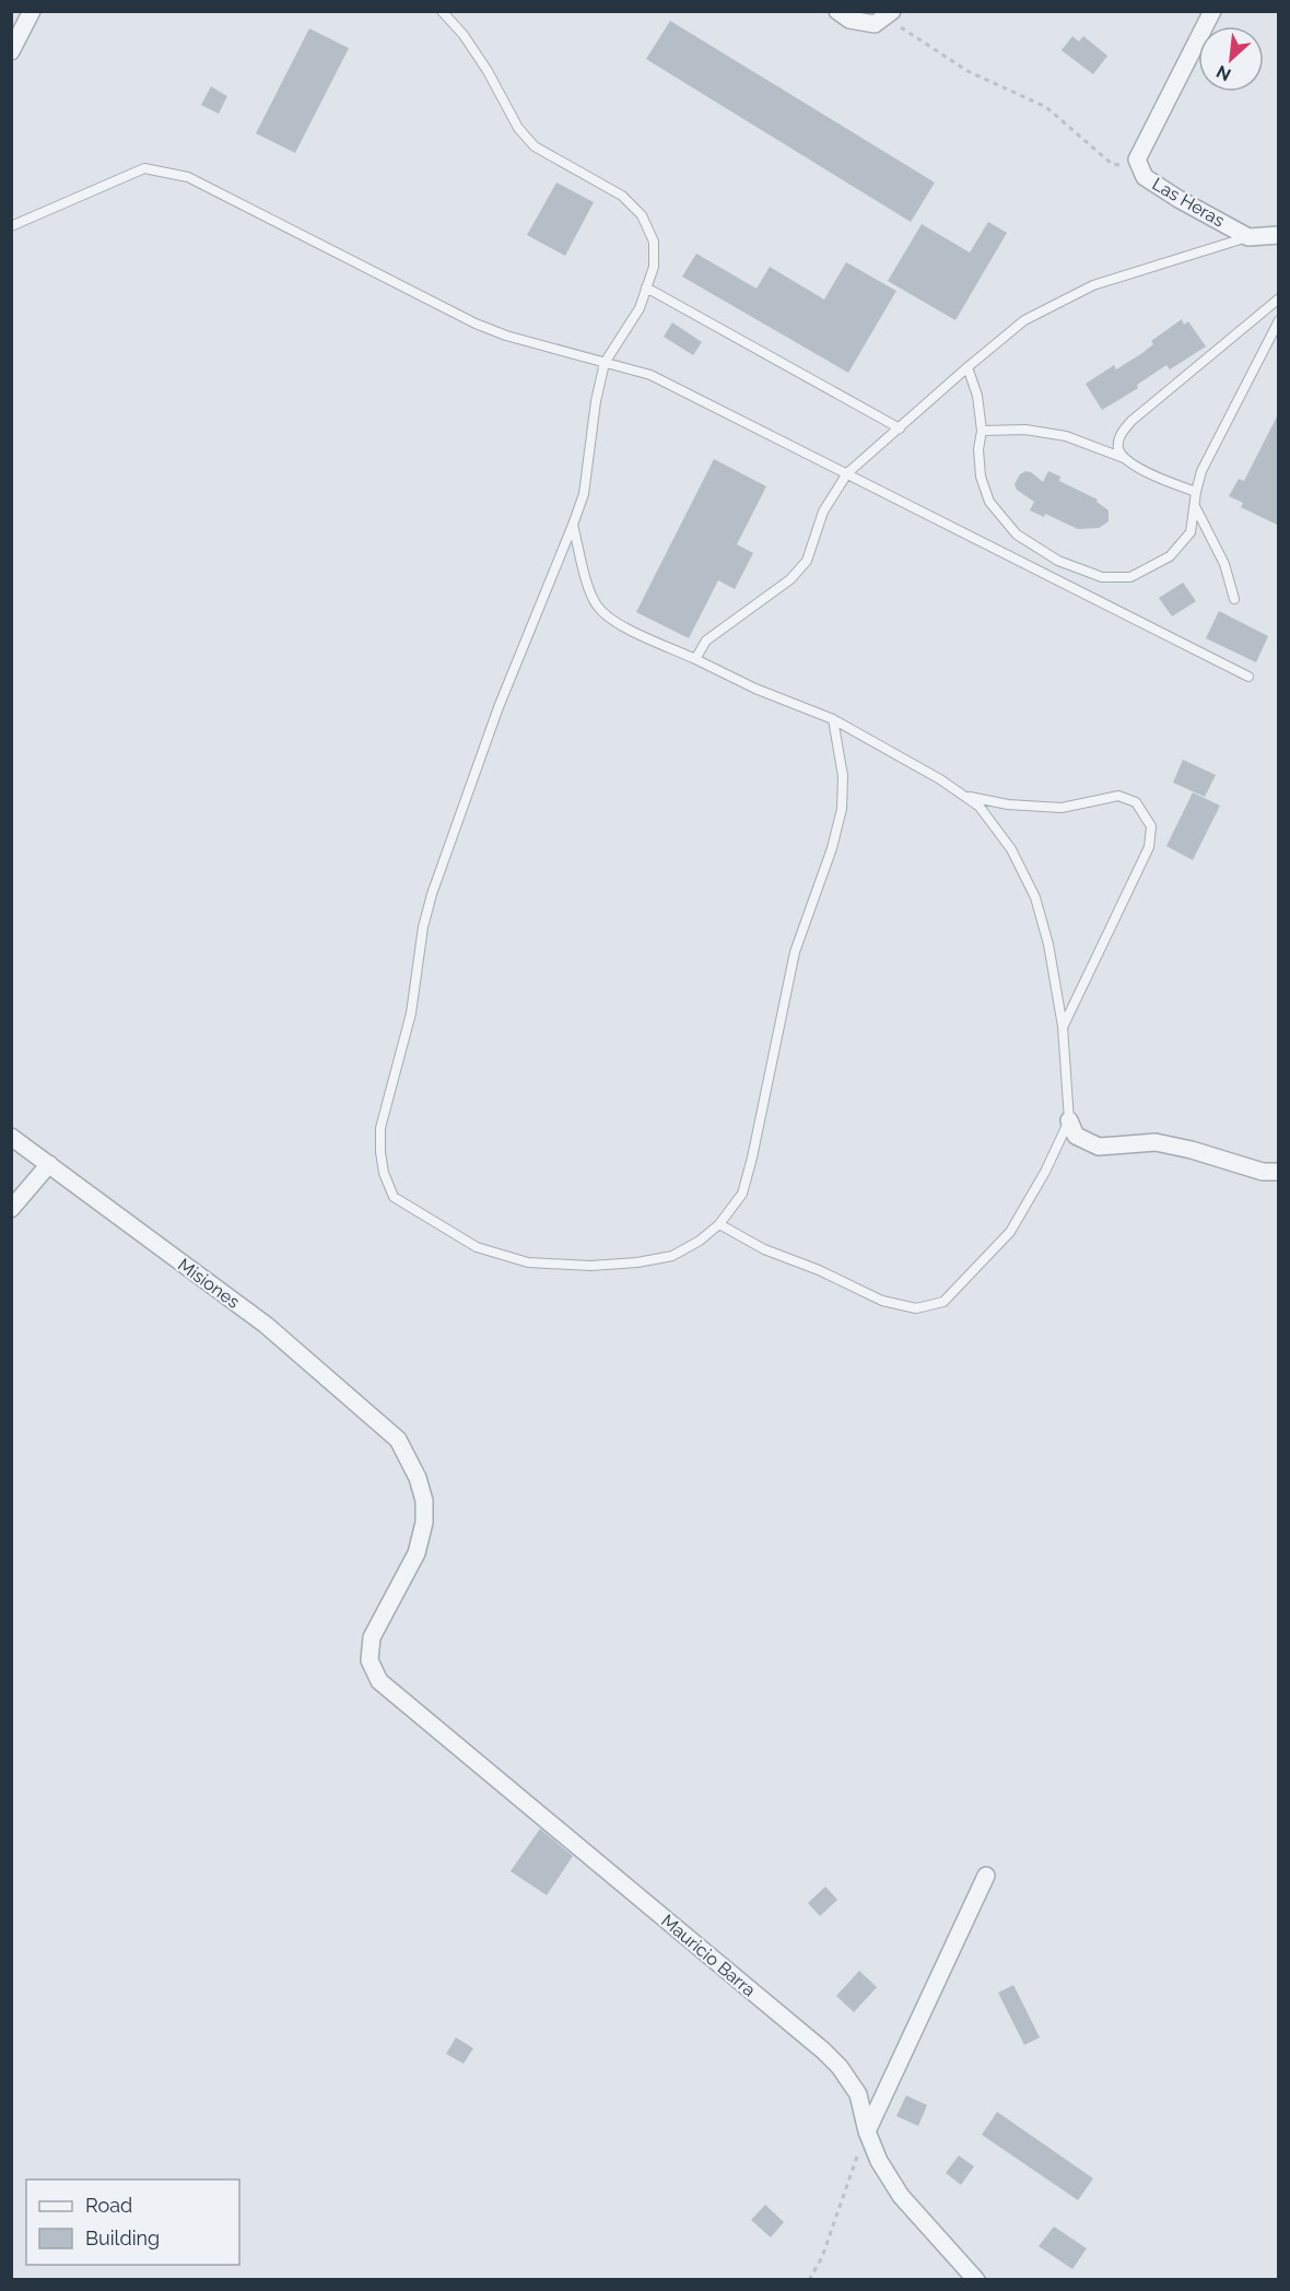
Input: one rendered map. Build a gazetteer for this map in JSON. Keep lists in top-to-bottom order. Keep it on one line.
{"streets":{"street":["Las Heras","Misiones","Mauricio Barra"]},"crossings":[["Misiones","Mauricio Barra"]],"legend":["Road","Building"],"north":"bottom left"}
